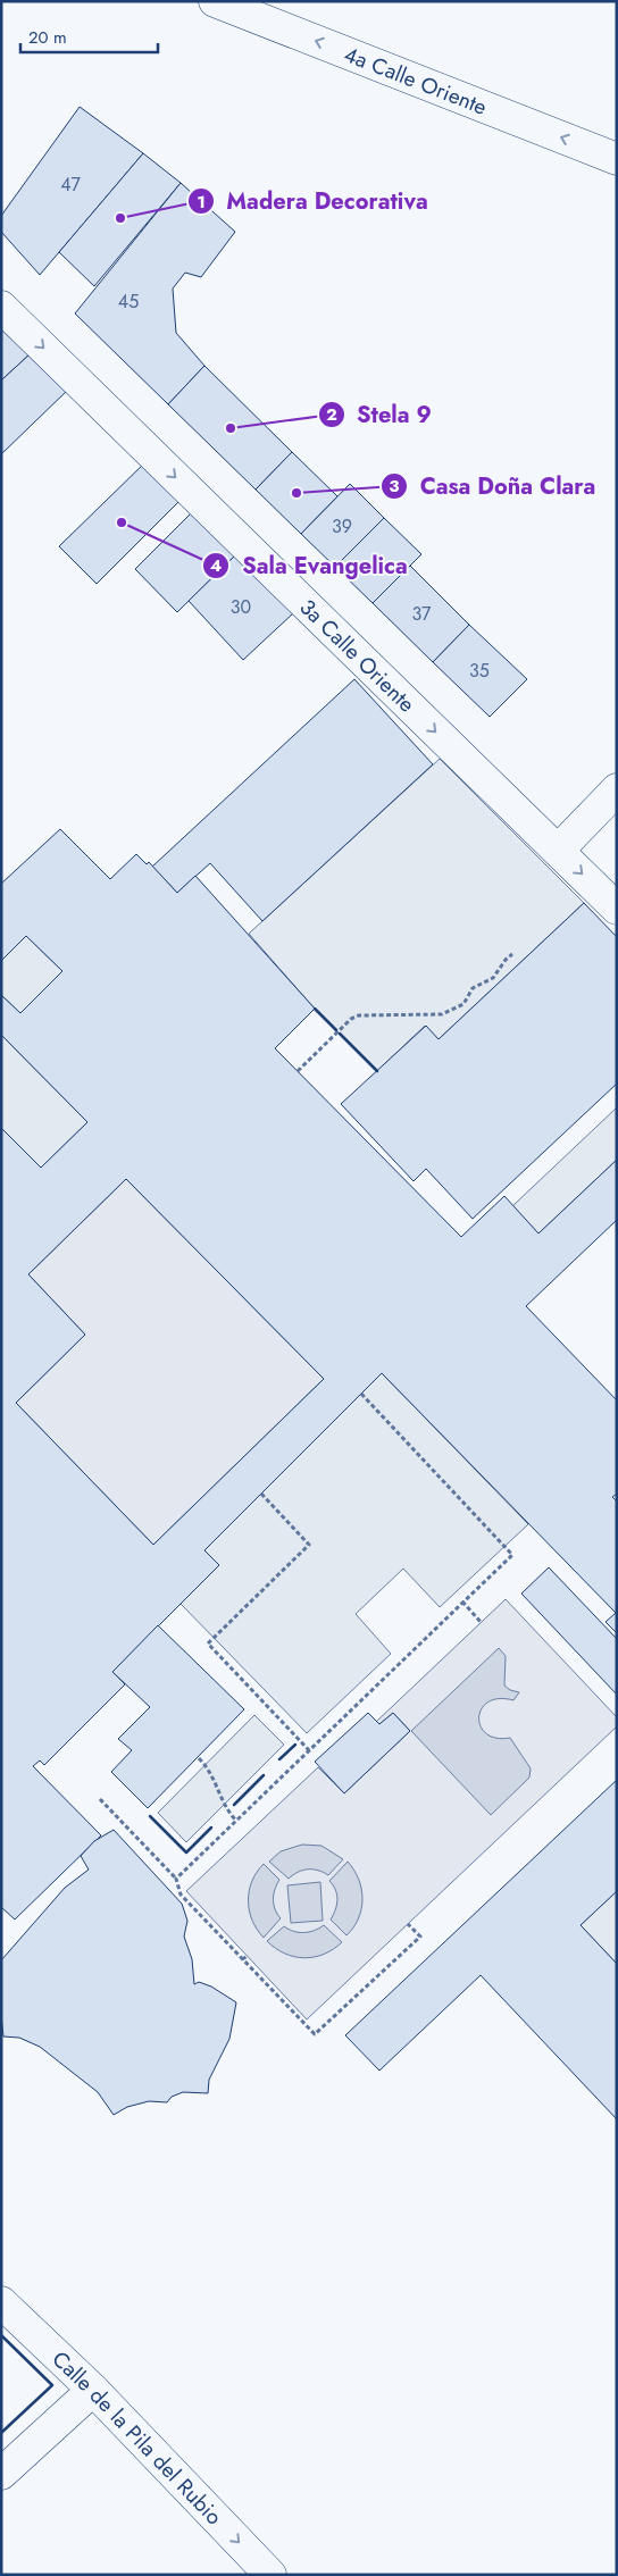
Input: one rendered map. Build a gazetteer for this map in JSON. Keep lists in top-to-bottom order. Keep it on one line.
{"streets":{"main road":["4a Calle Oriente","3a Calle Oriente","Calle de la Pila del Rubio"]},"one_way":["4a Calle Oriente","3a Calle Oriente","Calle de la Pila del Rubio"],"places":["Madera Decorativa","Stela 9","Casa Doña Clara","Sala Evangelica"],"house_numbers":["47","45","39","30","37","35"],"scale_bar":"20 m"}
